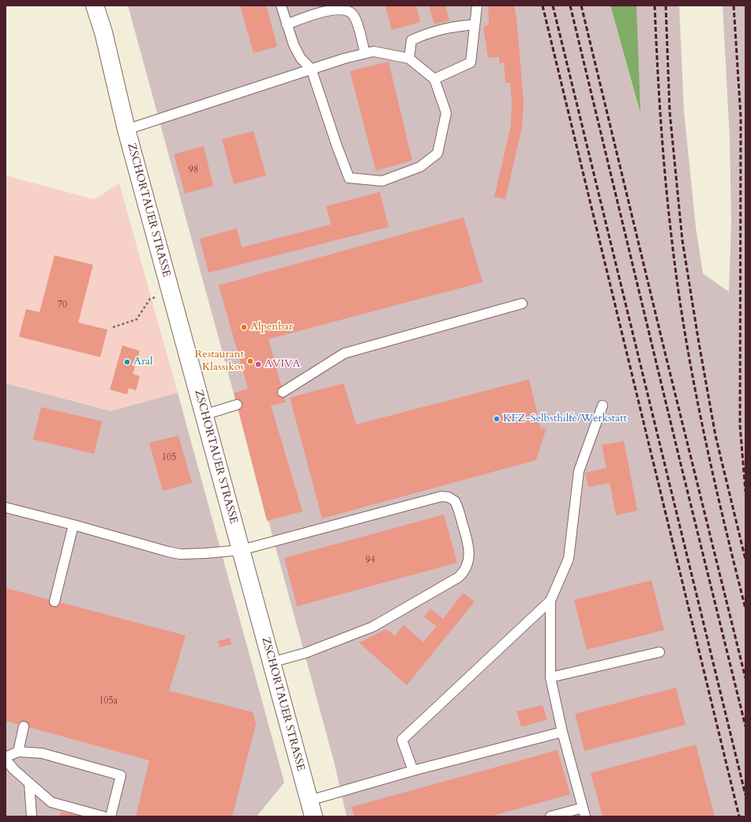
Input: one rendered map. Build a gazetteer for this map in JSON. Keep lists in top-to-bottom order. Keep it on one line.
{"streets":{"street":["ZSCHORTAUER STRASSE"]},"places":["Alpenbar","Restaurant Klassikos","Aral","AVIVA","KFZ-Selbsthilfe/Werkstatt"],"house_numbers":["98","70","105","94","105a"]}
